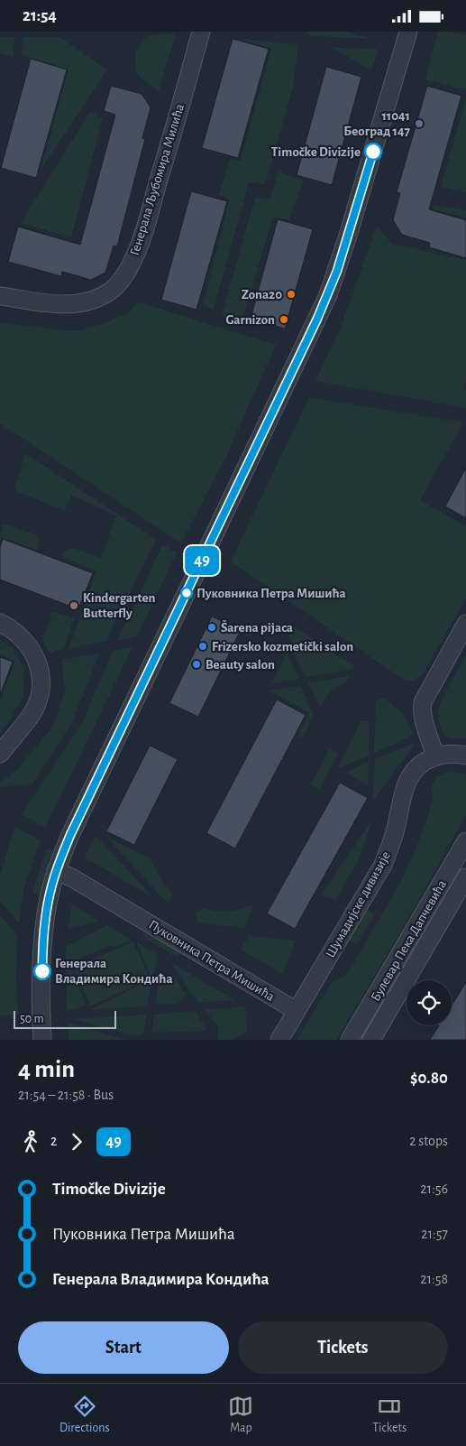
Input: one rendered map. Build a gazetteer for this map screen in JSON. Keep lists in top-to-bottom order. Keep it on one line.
{"streets":{"street":["Генерала Љубомира Милића","Шумадијске дивизије","Булевар Пека Дапчевића","Пуковника Петра Мишића"]},"crossings":[["Шумадијске дивизије","Пуковника Петра Мишића"]],"places":["11041 Београд 147","Timočke Divizije","Zona20","Garnizon","Пуковника Петра Мишића","Kindergarten Butterfly","Šarena pijaca","Frizersko kozmetički salon","Beauty salon","Генерала Владимира Кондића"],"lines":["bus line 49"],"scale_bar":"50 m","page":{"status":"21:54","on_map":"49","scale":"50 m","heading":["4 min","21:54 – 21:58 · Bus","$0.80"],"legs":["2","49","2 stops"],"list":[{"name":"Timočke Divizije","value":"21:56"},{"name":"Пуковника Петра Мишића","value":"21:57"},{"name":"Генерала Владимира Кондића","value":"21:58"}],"buttons":["Start","Tickets"],"tabs":["Directions","Map","Tickets"]}}
